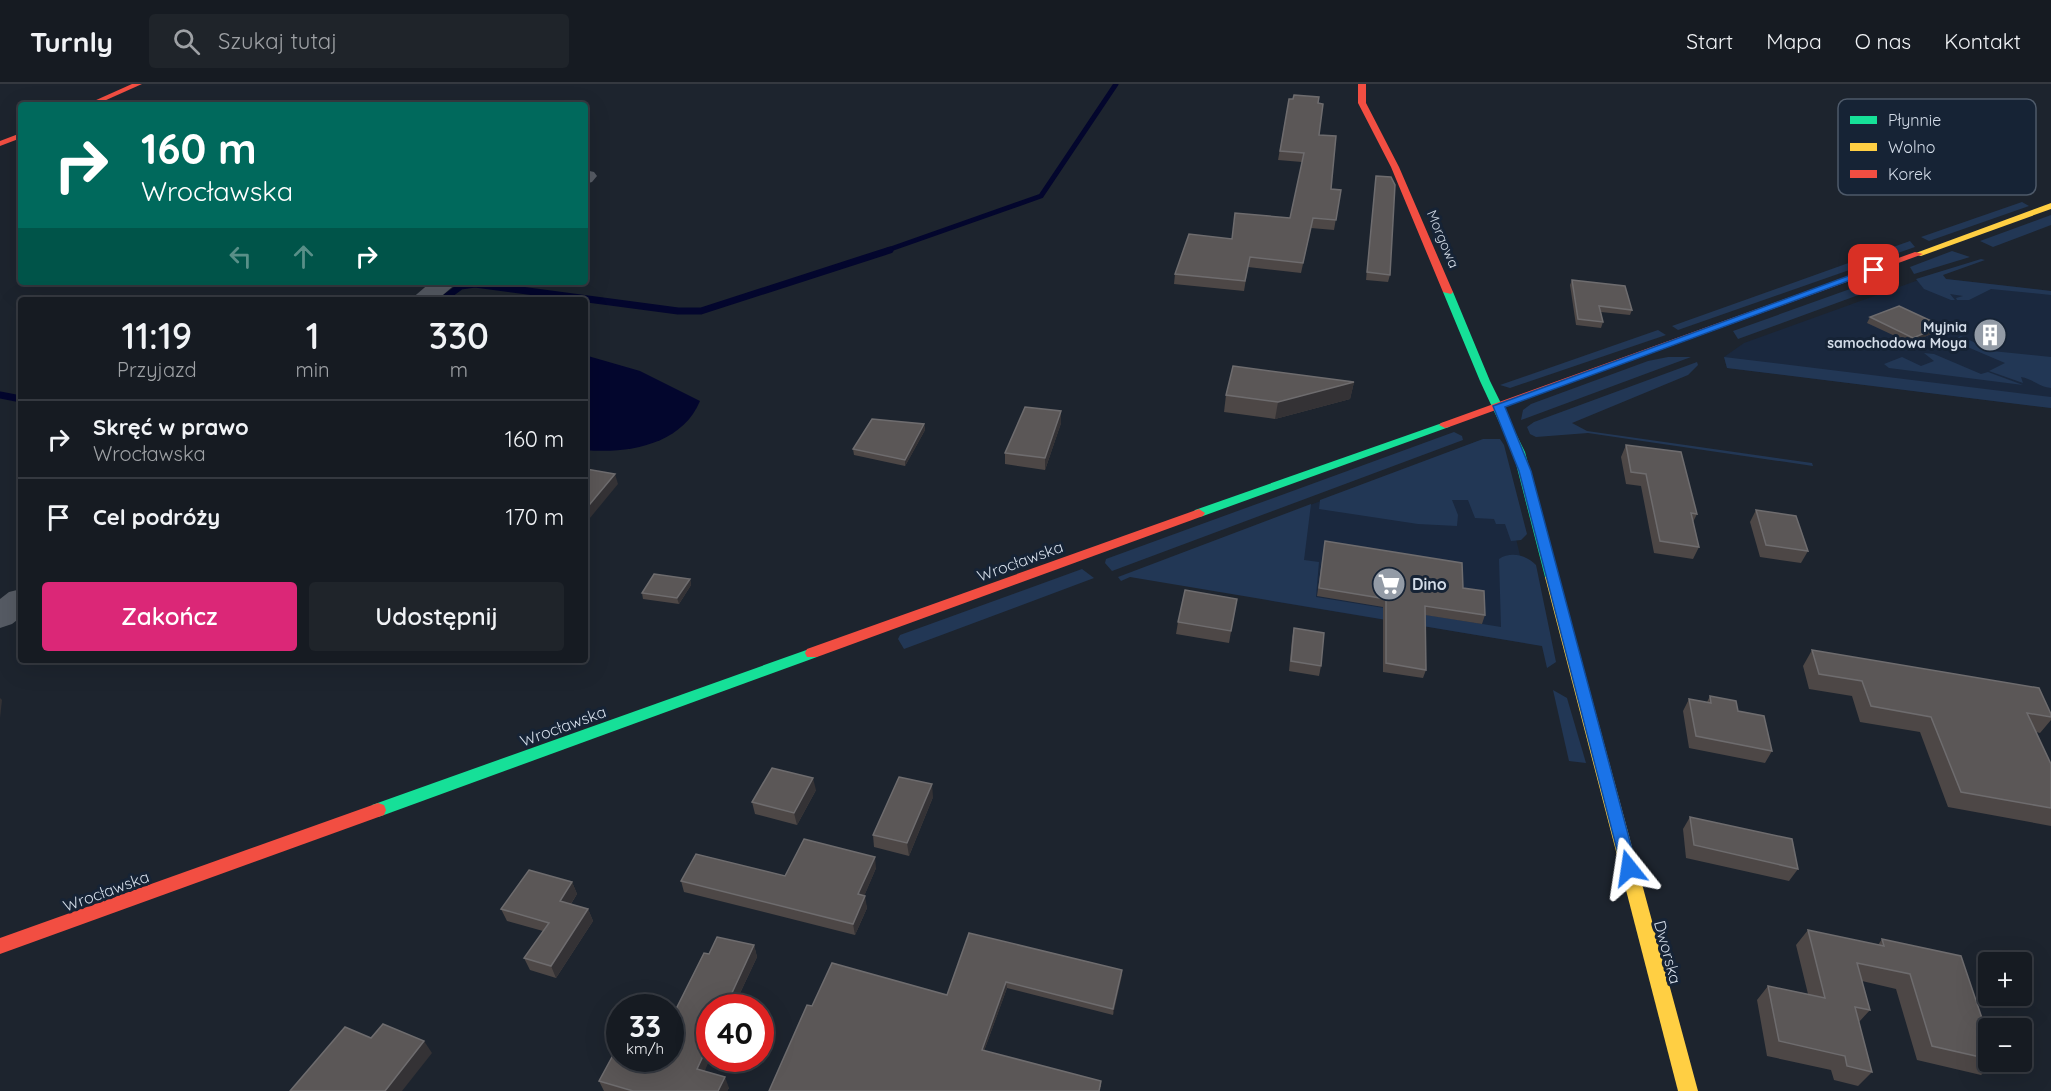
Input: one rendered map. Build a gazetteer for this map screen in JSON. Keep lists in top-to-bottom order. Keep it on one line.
{"streets":{"street":["Morgowa","Wrocławska","Dworska"]},"crossings":[["Morgowa","Wrocławska"],["Morgowa","Dworska"],["Wrocławska","Dworska"]],"places":{"building":["Myjnia samochodowa Moya"],"supermarket":["Dino"]},"legend":["Płynnie","Wolno","Korek"],"page":{"header":"Turnly","search":"Szukaj tutaj","nav":["Start","Mapa","O nas","Kontakt"],"turn":["160 m","Wrocławska"],"eta":["11:19","Przyjazd","1","min","330","m"],"list":[{"name":"Skręć w prawo","note":"Wrocławska","value":"160 m"},{"name":"Cel podróży","value":"170 m"}],"buttons":["Zakończ","Udostępnij"],"map_buttons":["+","−"],"speed":"33 km/h","limit":"40"}}
